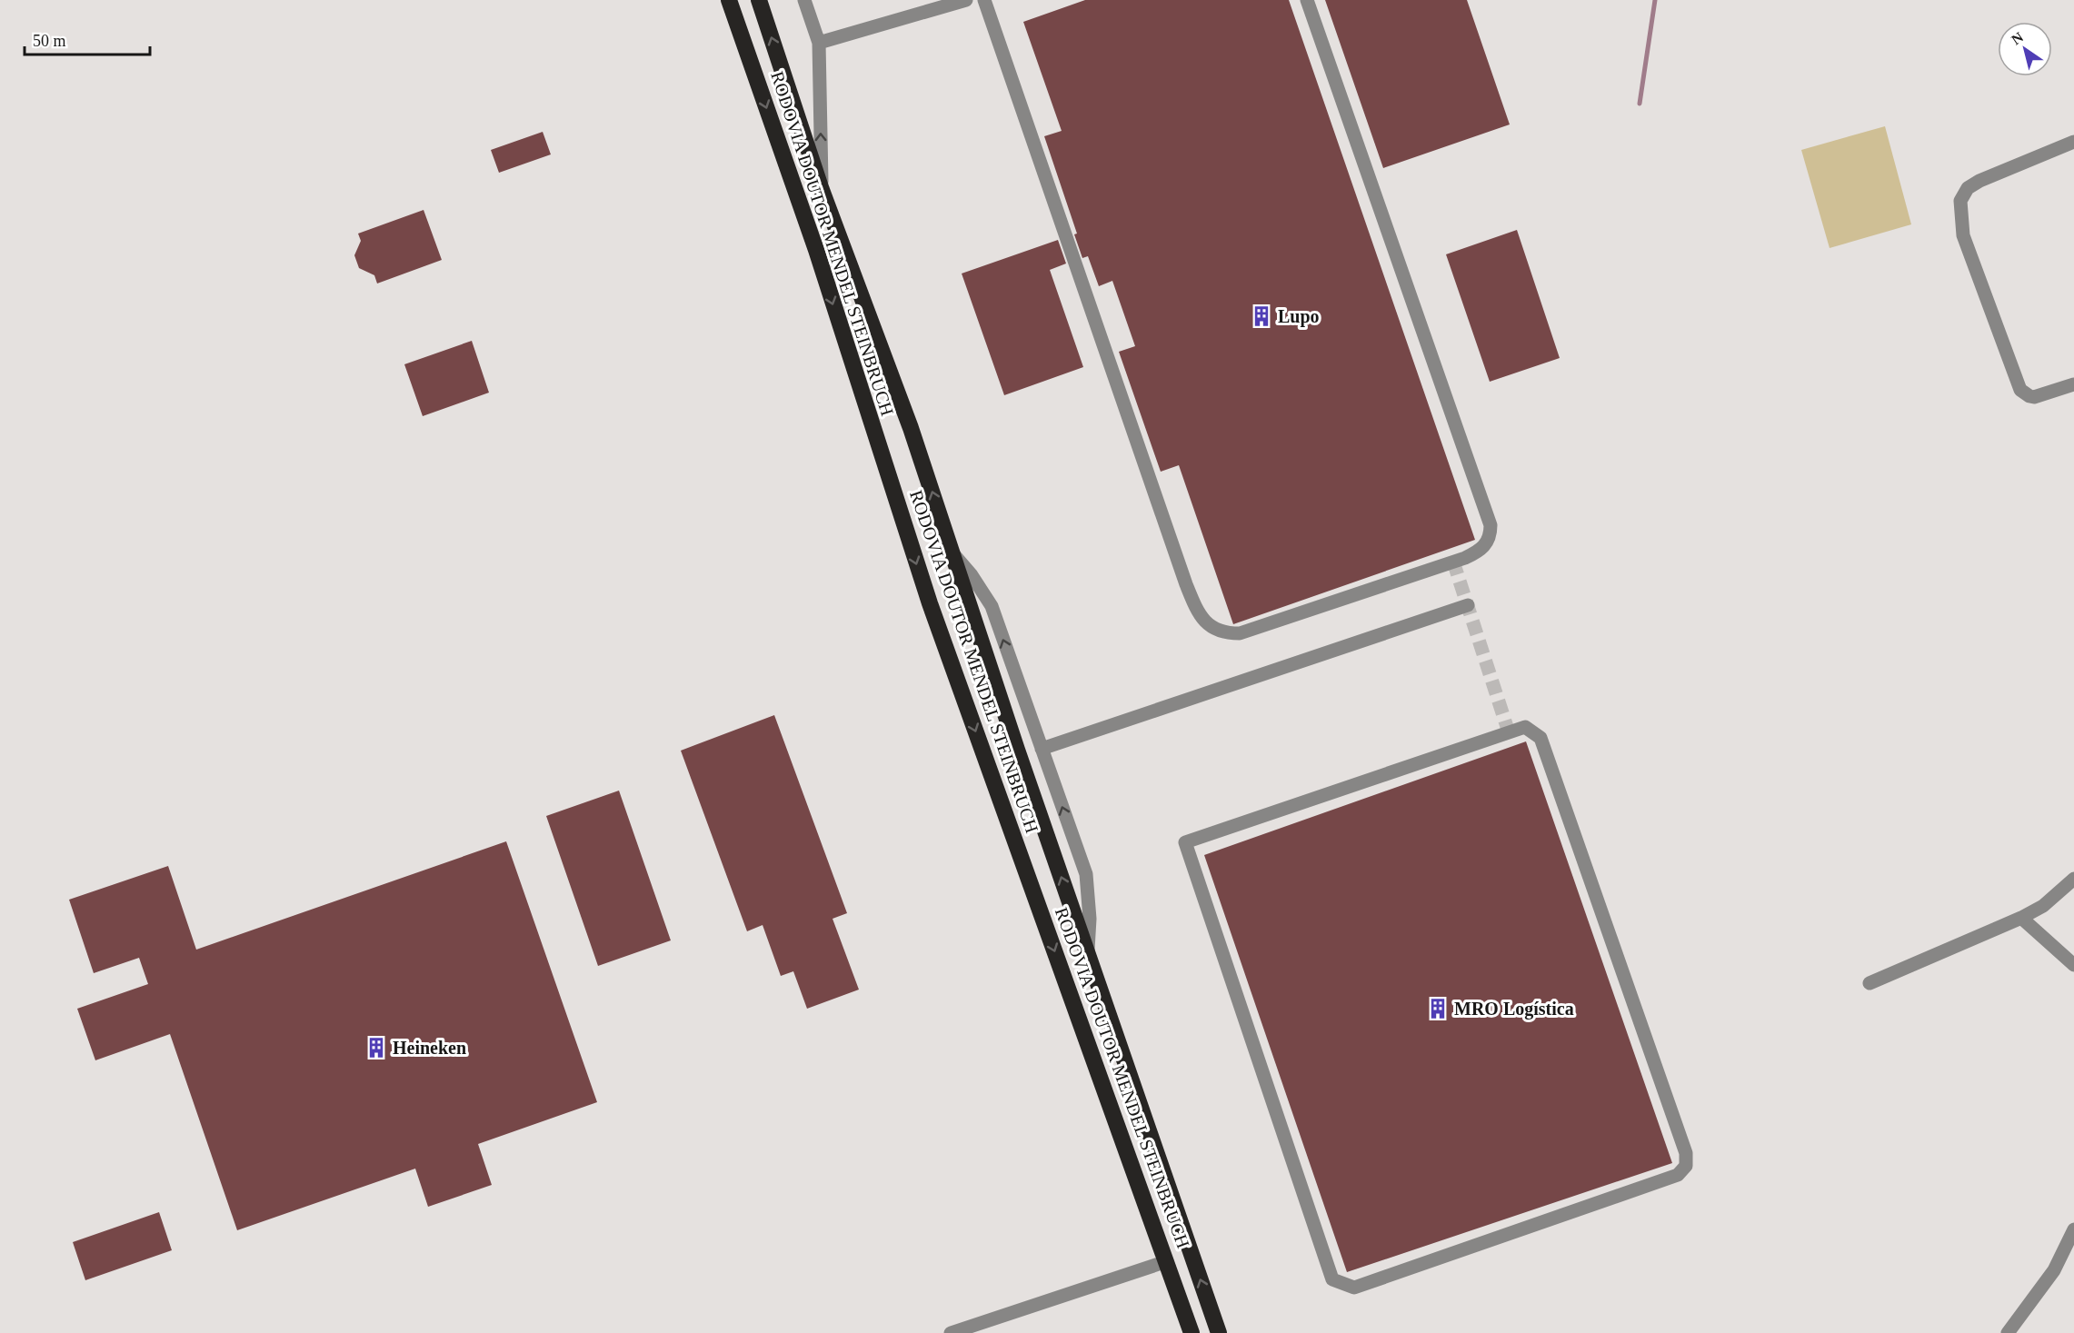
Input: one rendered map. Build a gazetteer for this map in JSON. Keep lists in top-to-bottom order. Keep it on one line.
{"streets":{"highway":["RODOVIA DOUTOR MENDEL STEINBRUCH"]},"places":{"building":["Lupo","MRO Logística","Heineken"]},"scale_bar":"50 m","north":"top left"}
